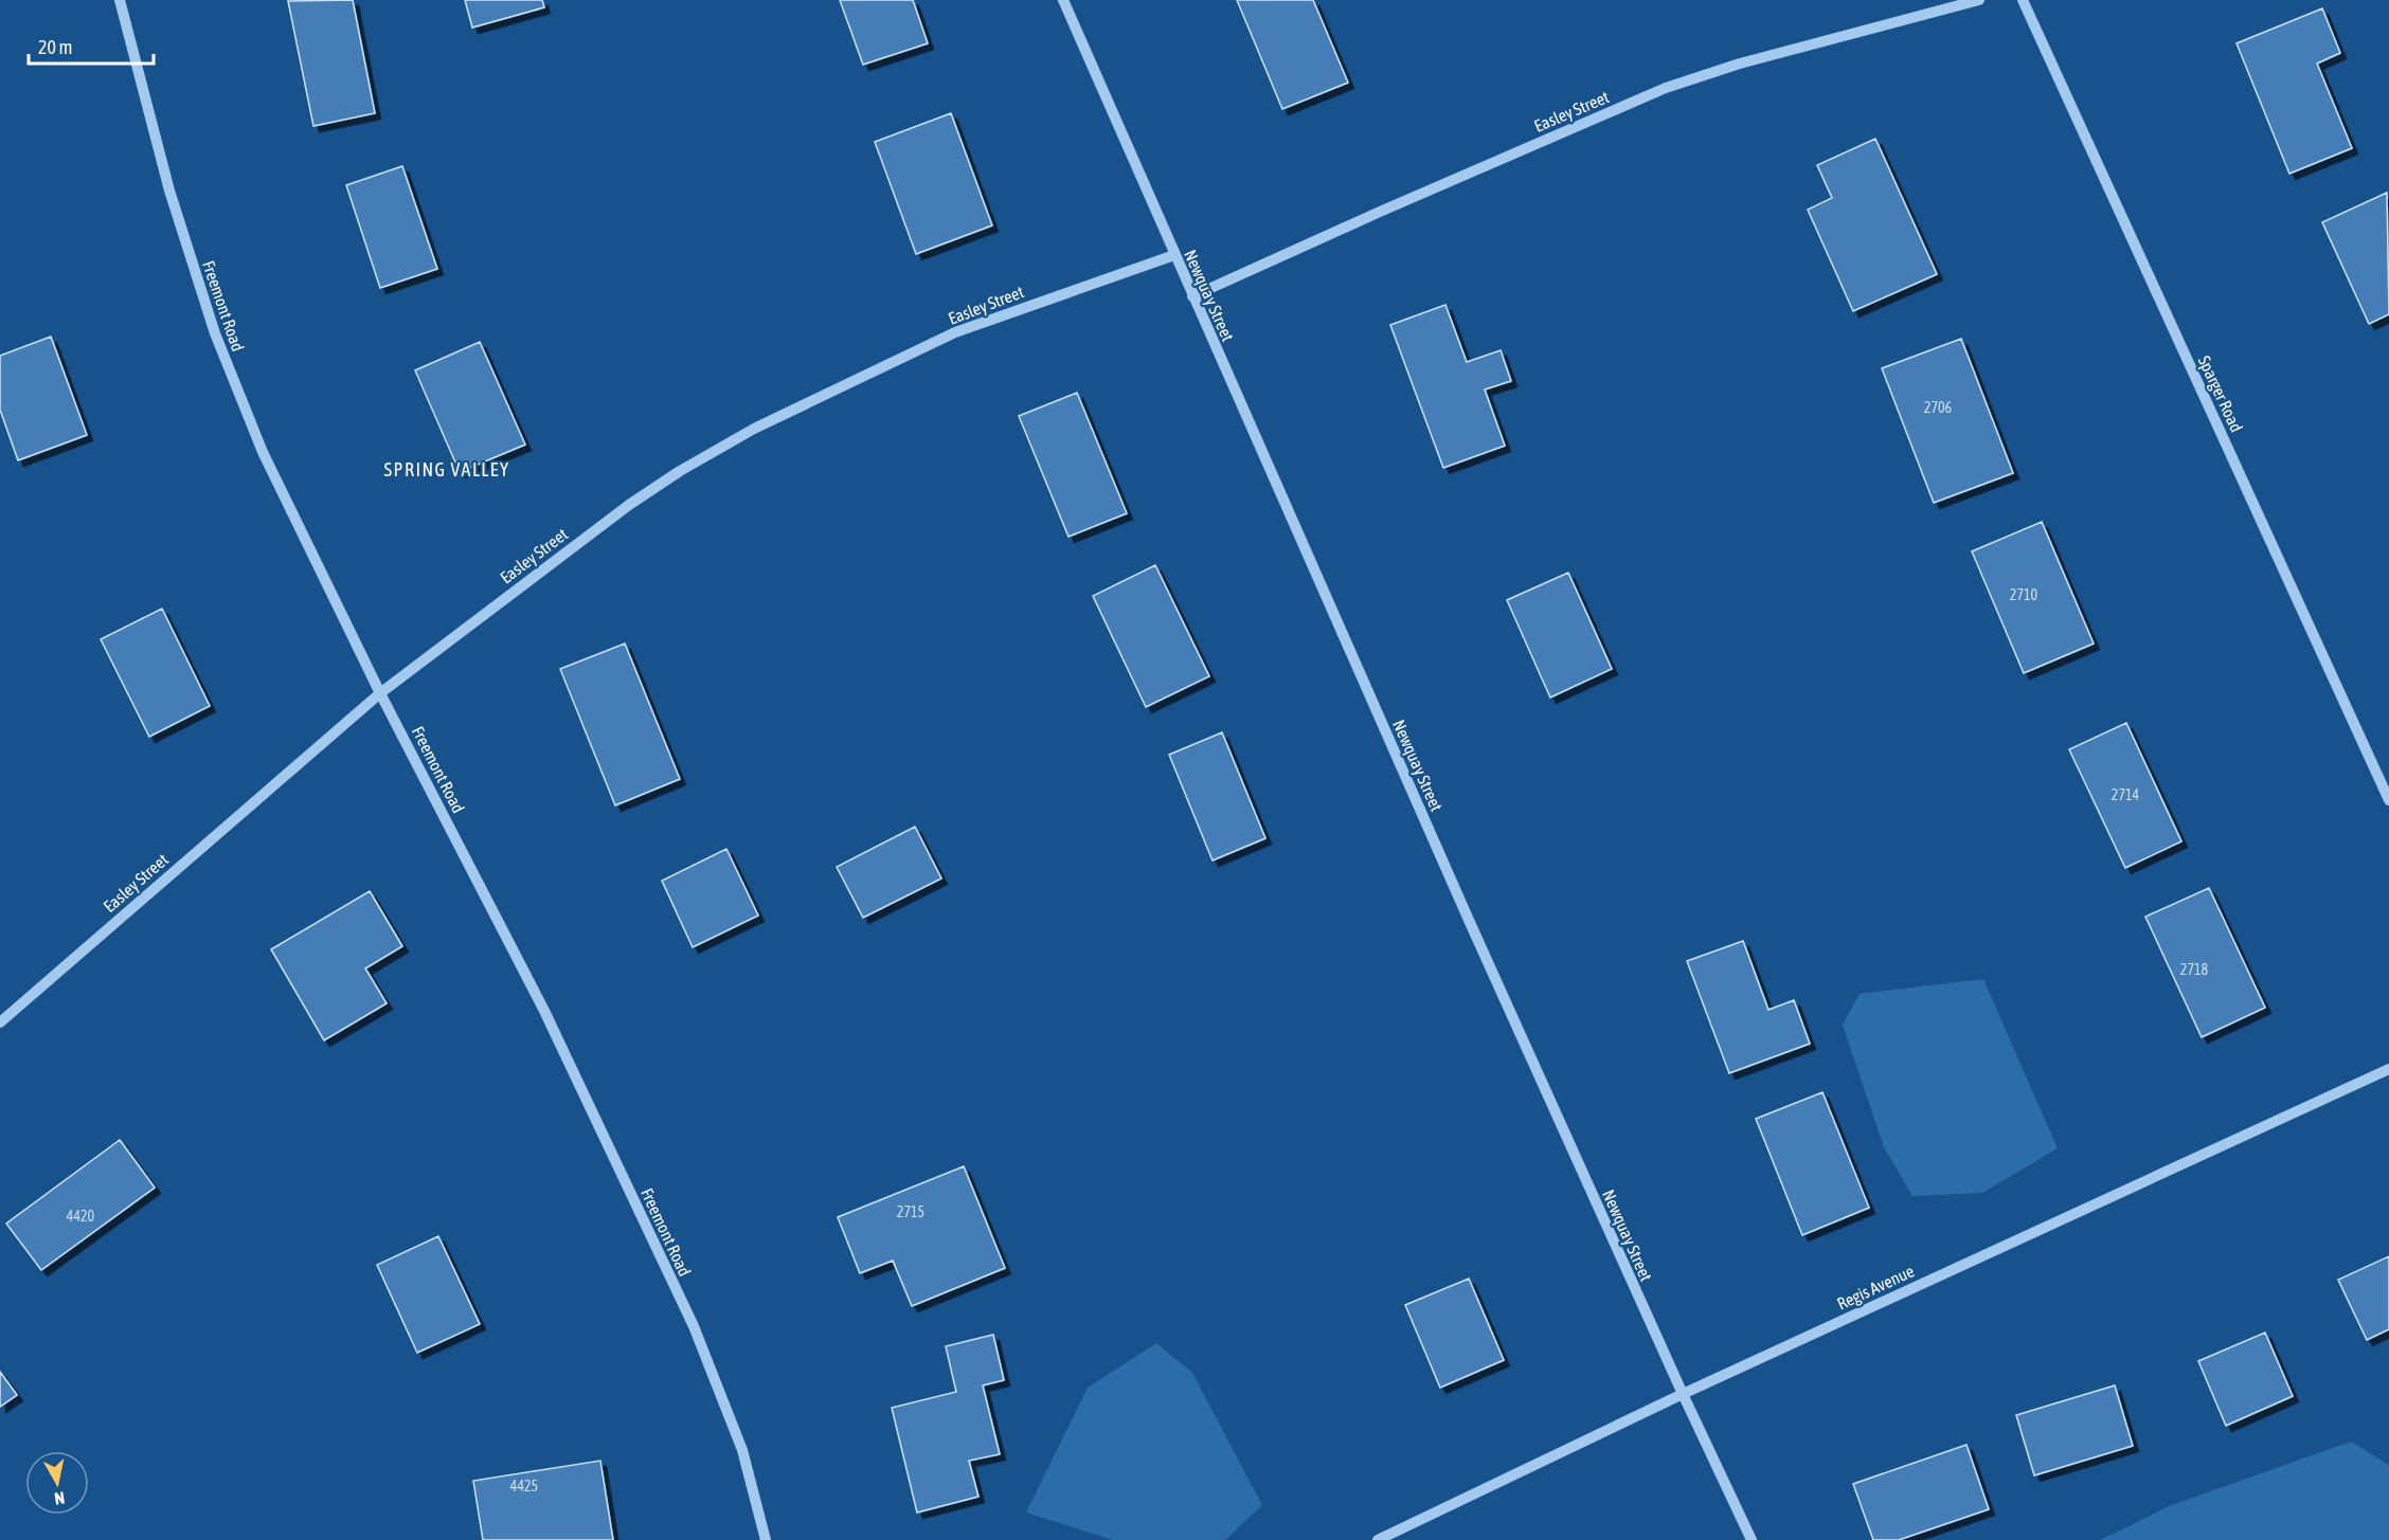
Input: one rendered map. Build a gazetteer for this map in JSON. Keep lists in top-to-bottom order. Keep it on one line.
{"streets":{"street":["Easley Street","Newquay Street","Freemont Road","Sparger Road","Regis Avenue"]},"crossings":[["Easley Street","Newquay Street"],["Easley Street","Freemont Road"],["Newquay Street","Regis Avenue"]],"districts":["SPRING VALLEY"],"house_numbers":["2706","2710","2714","2718","2715","4420","4425"],"scale_bar":"20 m","north":"bottom"}
